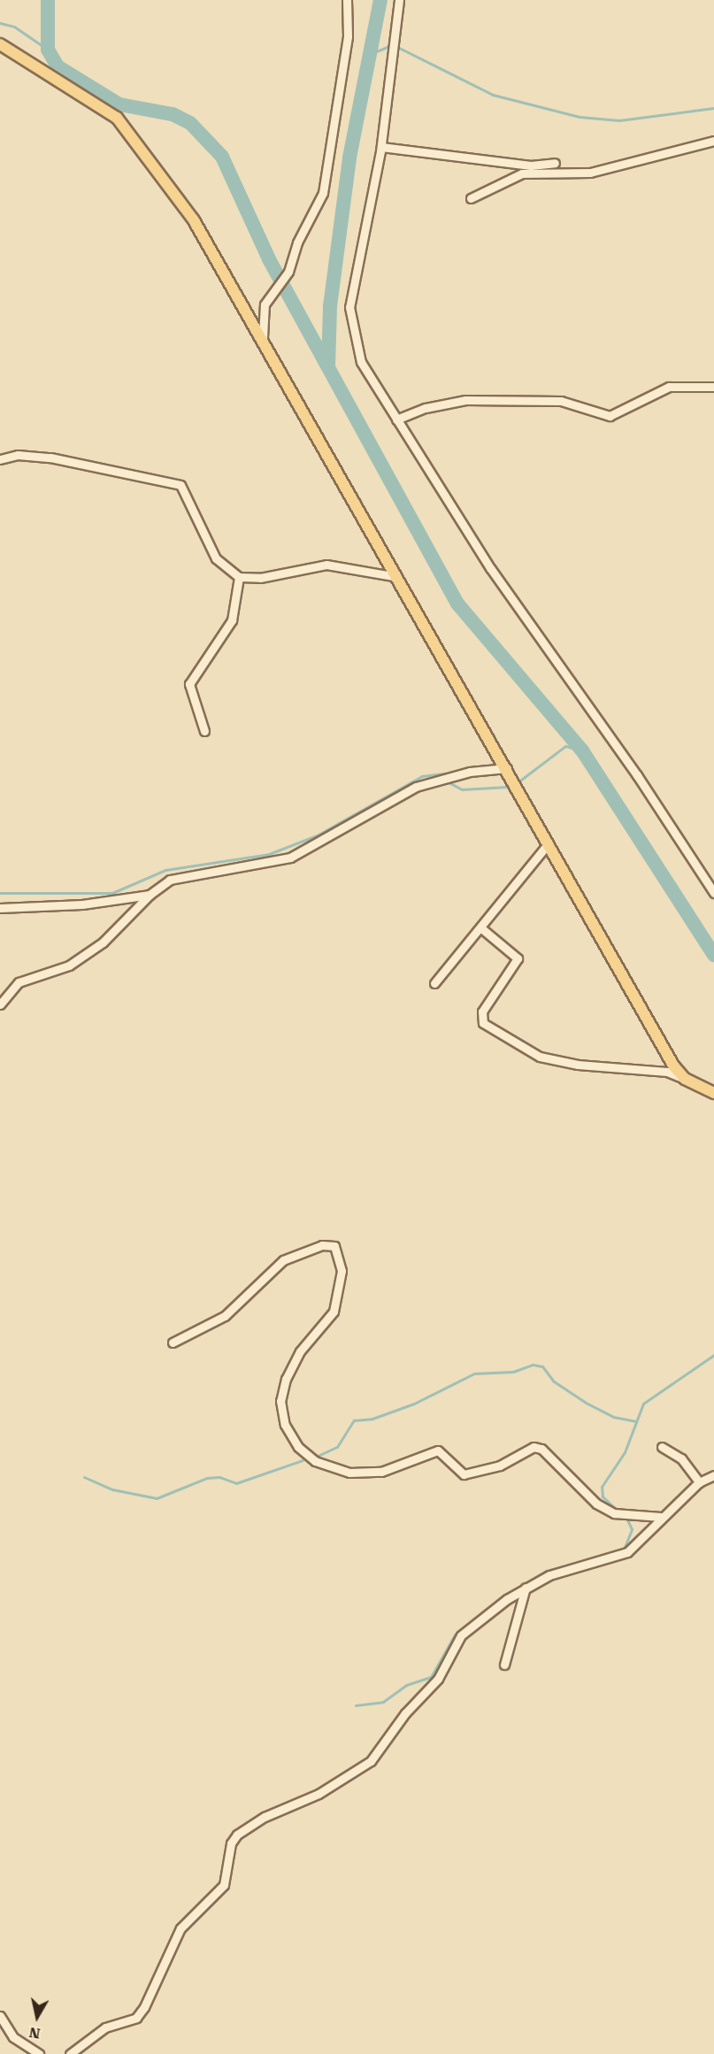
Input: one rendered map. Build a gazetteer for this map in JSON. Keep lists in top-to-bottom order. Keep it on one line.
{"north":"bottom"}
